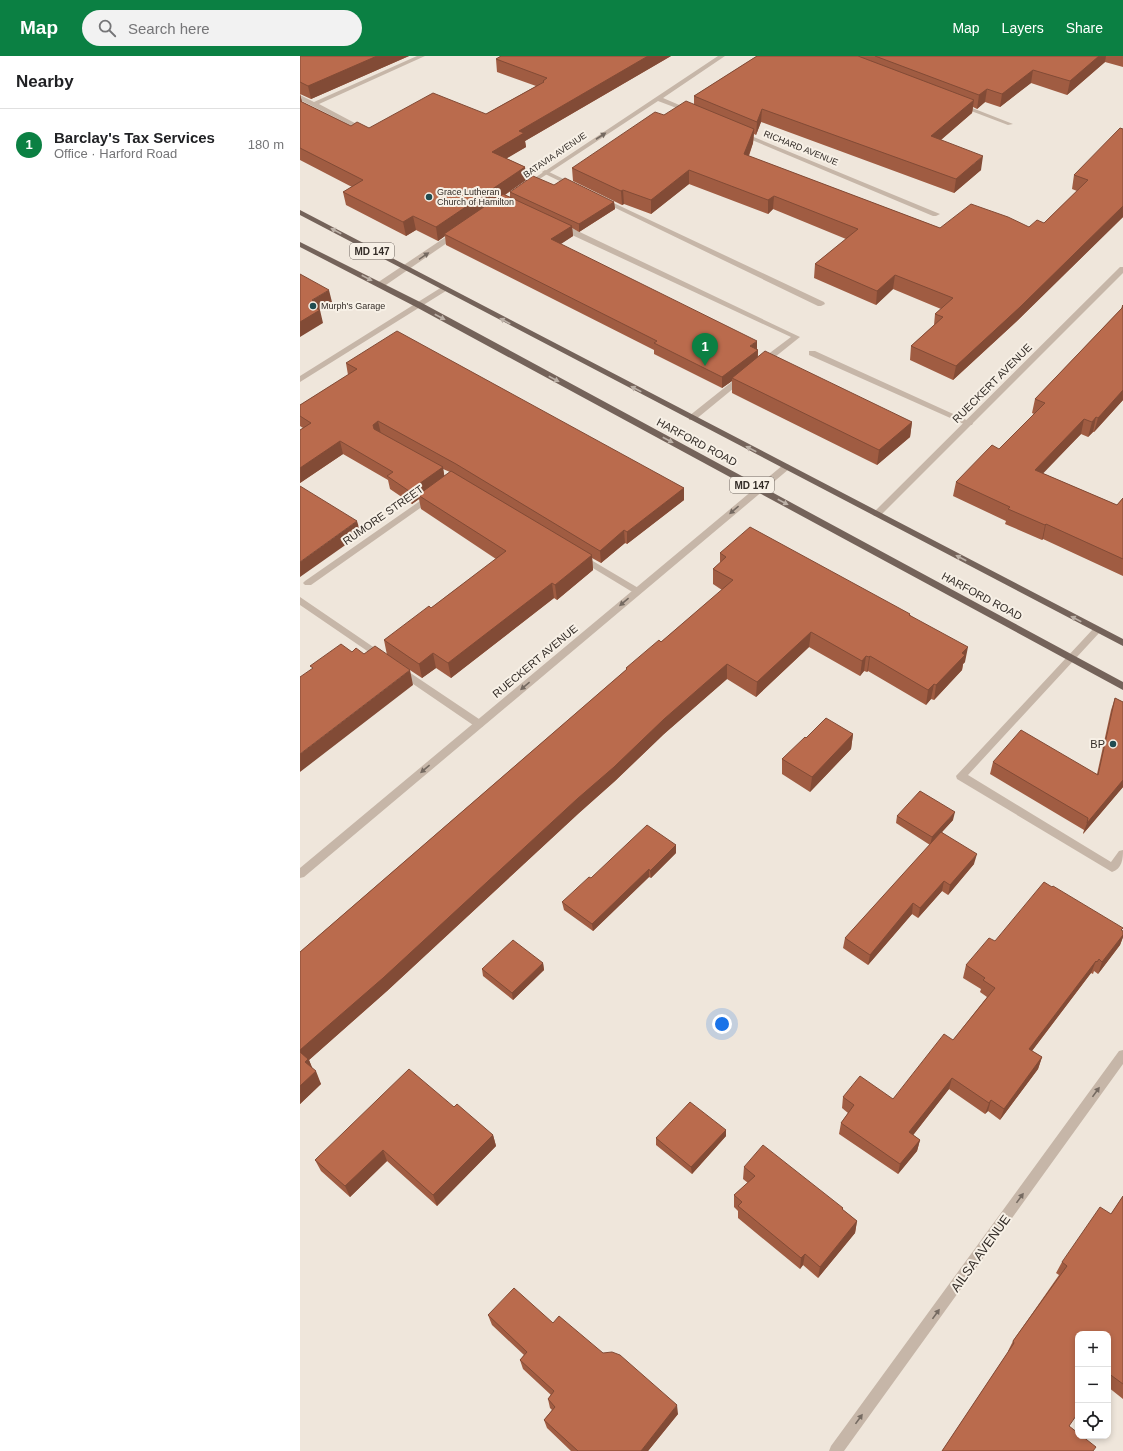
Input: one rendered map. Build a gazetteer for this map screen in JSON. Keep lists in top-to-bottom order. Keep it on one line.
{"streets":{"main road":["MD 147","HARFORD ROAD"],"street":["RICHARD AVENUE","BATAVIA AVENUE","RUECKERT AVENUE","RUMORE STREET","AILSA AVENUE"]},"crossings":[["RUECKERT AVENUE","HARFORD ROAD"]],"one_way":["BATAVIA AVENUE","RUECKERT AVENUE","AILSA AVENUE"],"places":["Grace Lutheran Church of Hamilton","Murph's Garage","BP"],"page":{"header":"Map","search":"Search here","nav":["Map","Layers","Share"],"heading":"Nearby","list":[{"mark":"1","name":"Barclay's Tax Services","note":"Office · Harford Road","value":"180 m"}],"pins":"1","map_buttons":["+","−"]}}
